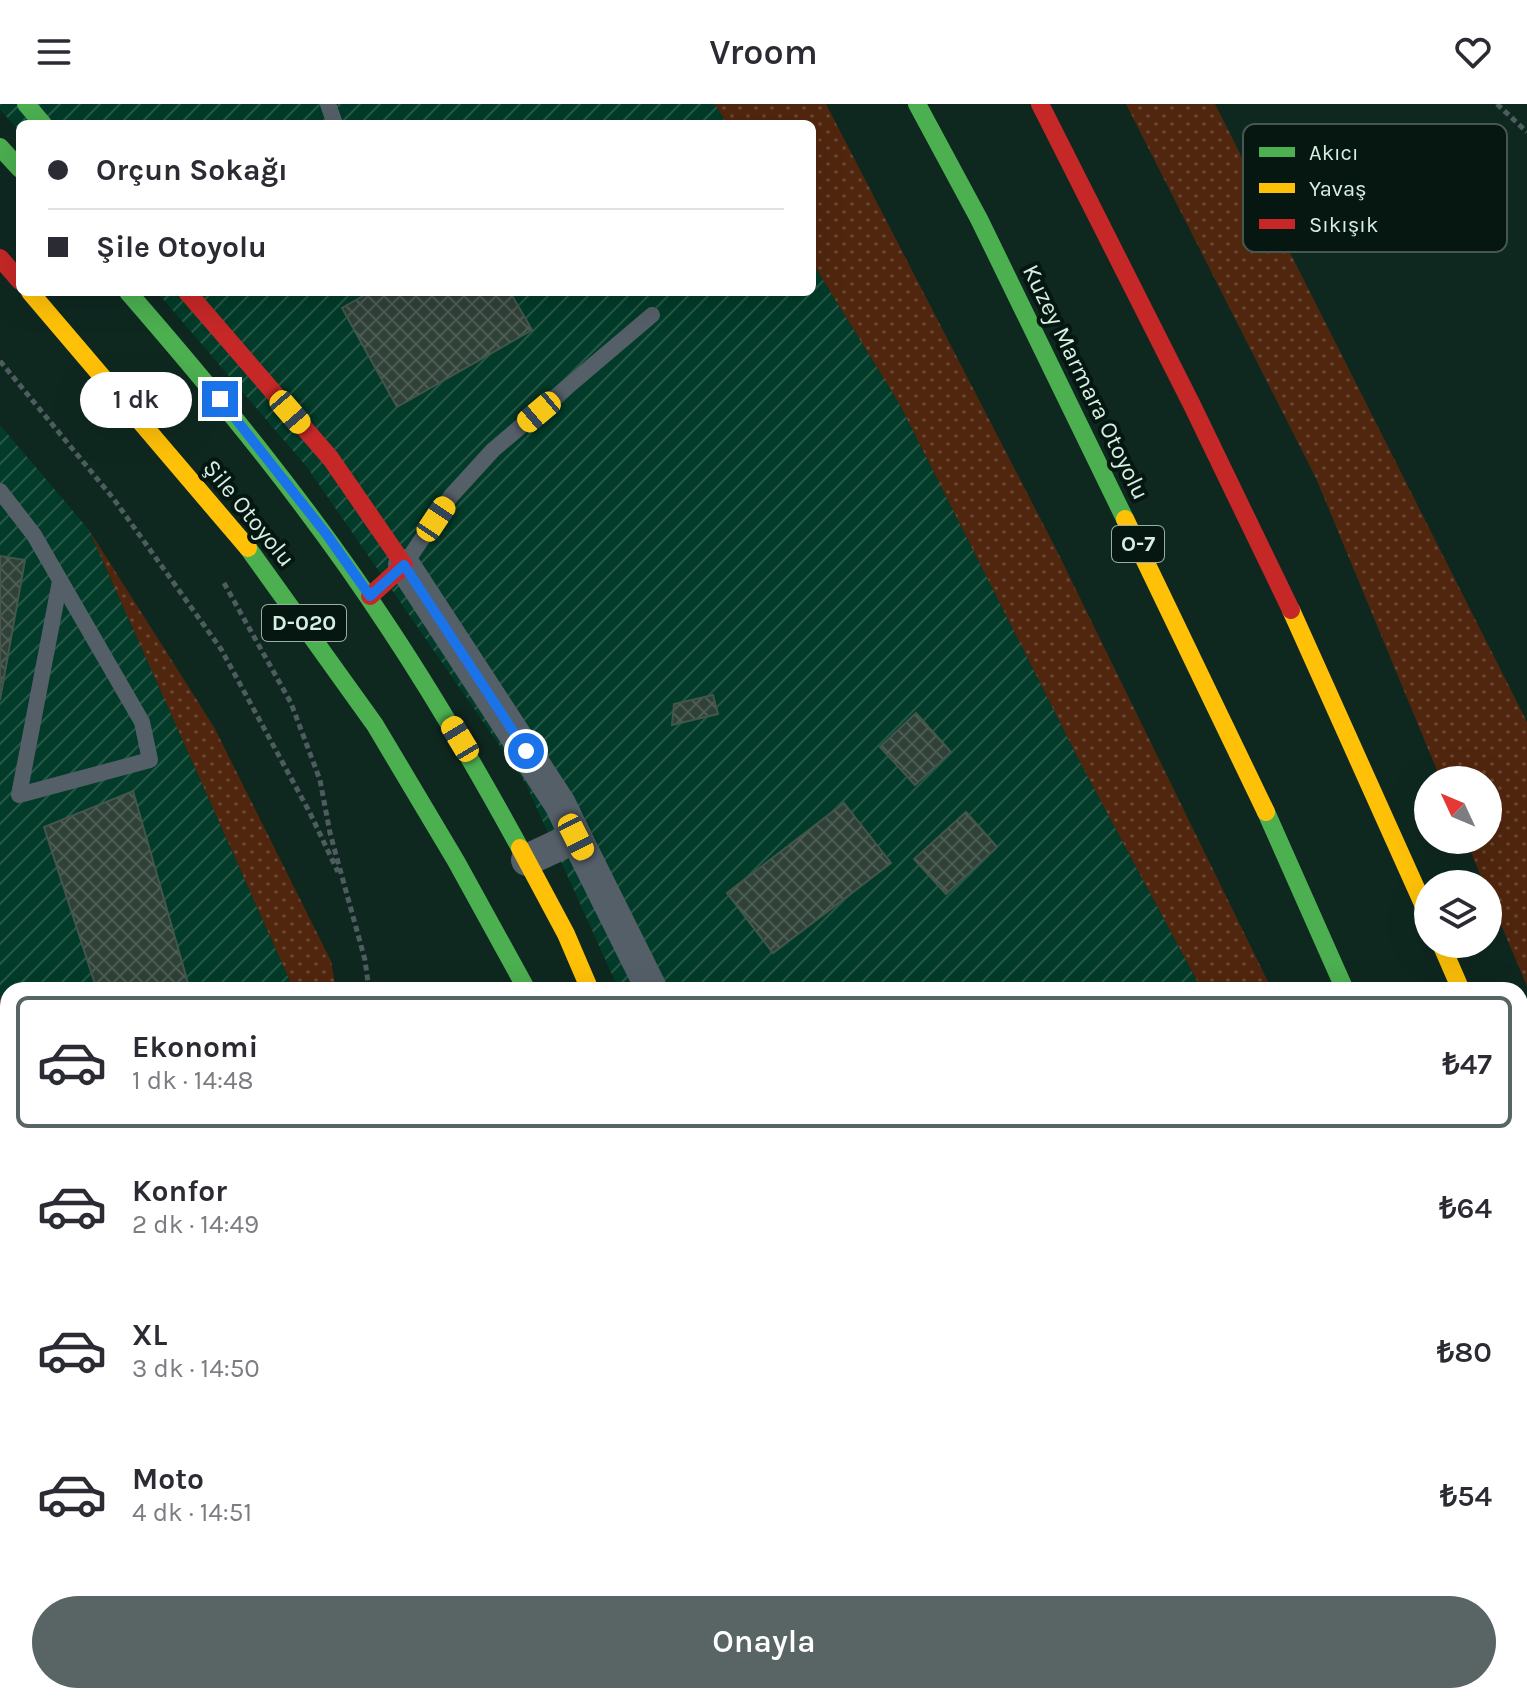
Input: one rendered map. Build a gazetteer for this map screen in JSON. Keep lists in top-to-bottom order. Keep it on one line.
{"streets":{"main road":["Kuzey Marmara Otoyolu","Şile Otoyolu","O-7","D-020"]},"legend":["Akıcı","Yavaş","Sıkışık"],"north":"top left","page":{"header":"Vroom","banner":["Orçun Sokağı","Şile Otoyolu"],"bubble":"1 dk","list":[{"name":"Ekonomi","note":"1 dk · 14:48","value":"₺47"},{"name":"Konfor","note":"2 dk · 14:49","value":"₺64"},{"name":"XL","note":"3 dk · 14:50","value":"₺80"},{"name":"Moto","note":"4 dk · 14:51","value":"₺54"}],"buttons":"Onayla"}}
